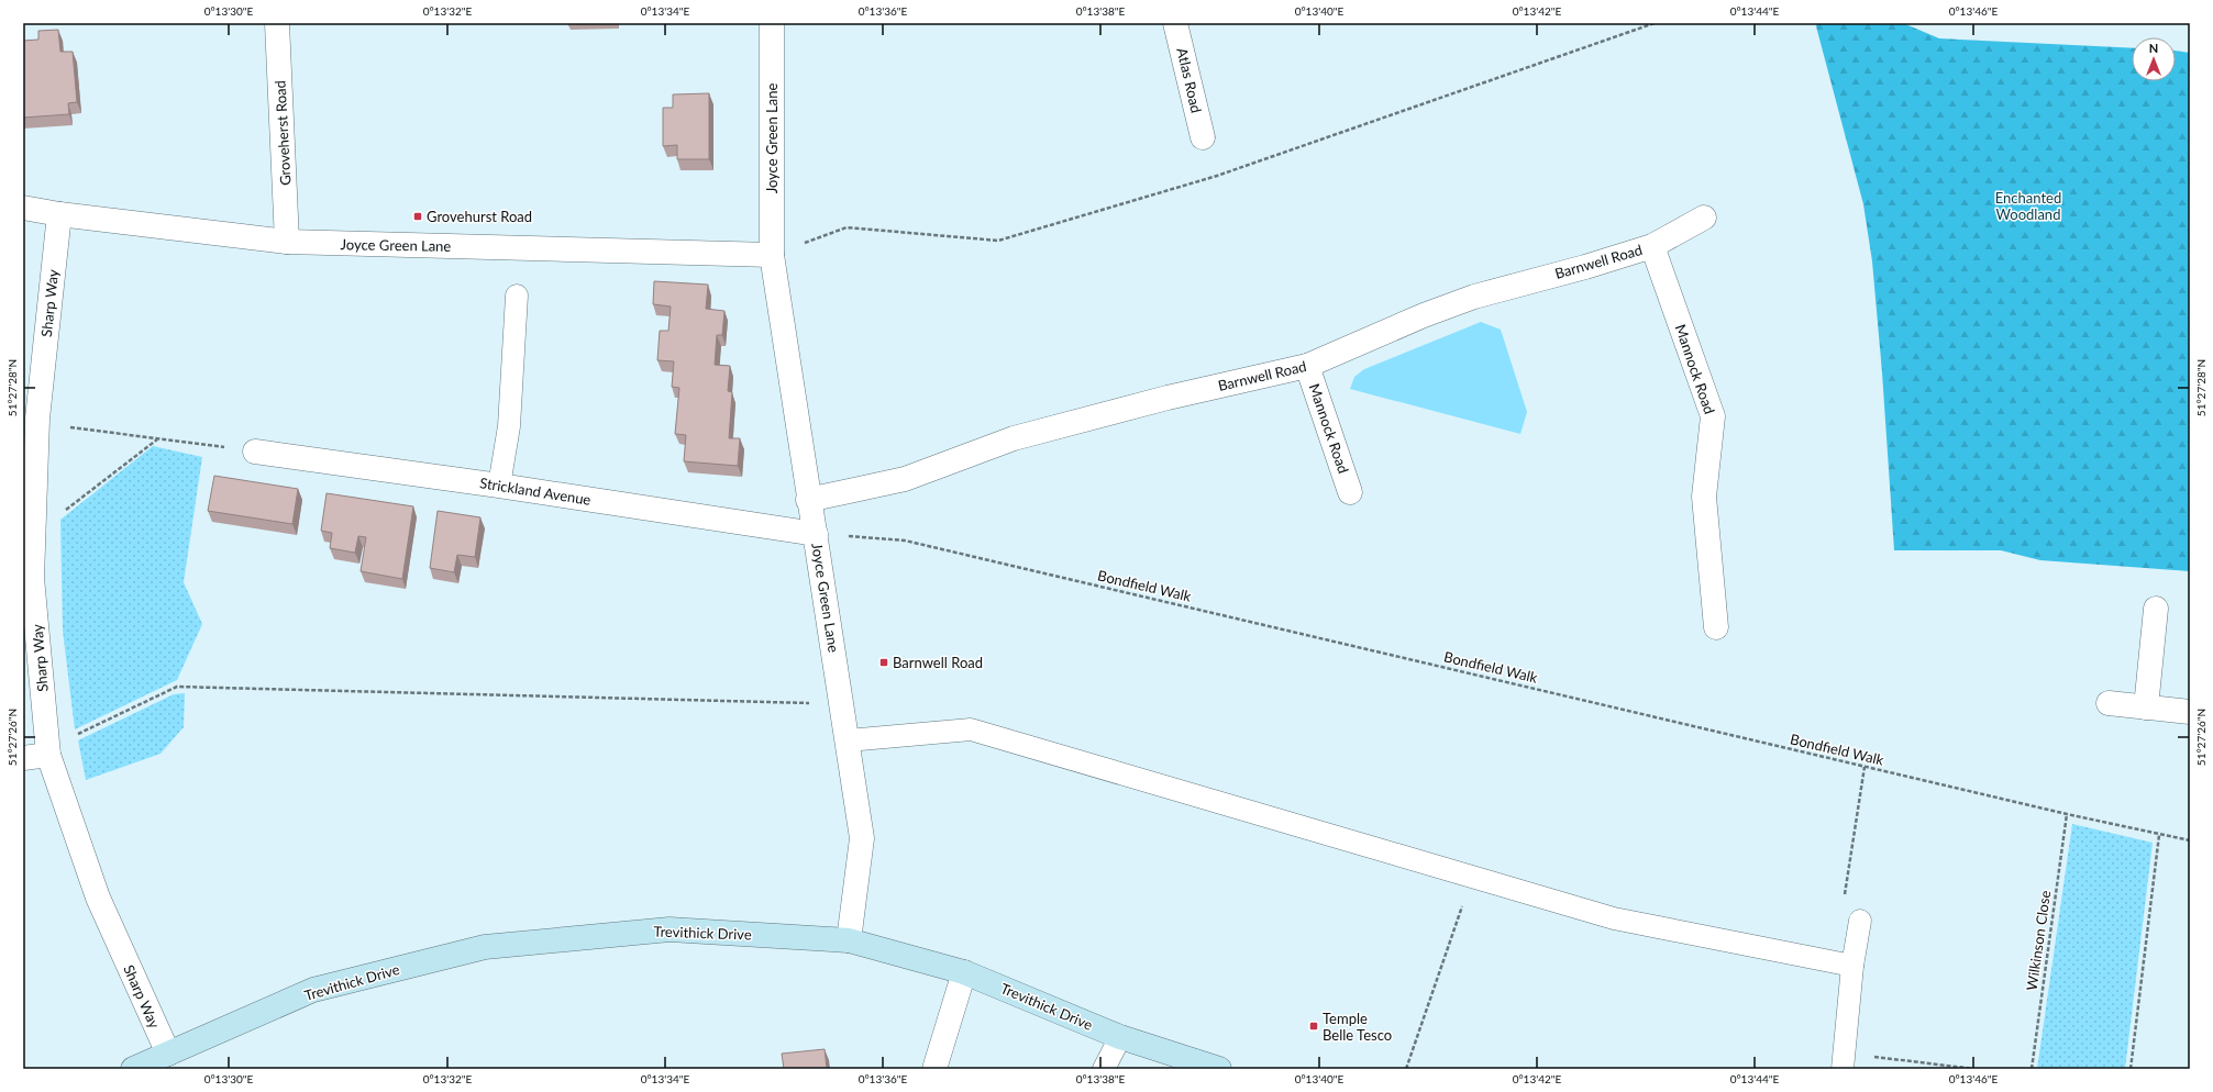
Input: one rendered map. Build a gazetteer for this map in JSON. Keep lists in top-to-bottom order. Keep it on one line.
{"streets":{"street":["Atlas Road","Groveherst Road","Joyce Green Lane","Barnwell Road","Sharp Way","Mannock Road","Strickland Avenue","Trevithick Drive"],"path":["Bondfield Walk","Wilkinson Close"]},"crossings":[["Groveherst Road","Joyce Green Lane"],["Joyce Green Lane","Barnwell Road"],["Joyce Green Lane","Sharp Way"],["Joyce Green Lane","Strickland Avenue"],["Joyce Green Lane","Bondfield Walk"],["Joyce Green Lane","Trevithick Drive"],["Barnwell Road","Mannock Road"],["Sharp Way","Trevithick Drive"],["Strickland Avenue","Bondfield Walk"],["Bondfield Walk","Wilkinson Close"]],"parks":["Enchanted Woodland"],"places":{"transit":["Grovehurst Road","Barnwell Road","Temple Belle Tesco"]},"north":"top","coordinates":["0°13'30\"E","0°13'32\"E","0°13'34\"E","0°13'36\"E","0°13'38\"E","0°13'40\"E","0°13'42\"E","0°13'44\"E","0°13'46\"E","51°27'28\"N","51°27'26\"N"]}
